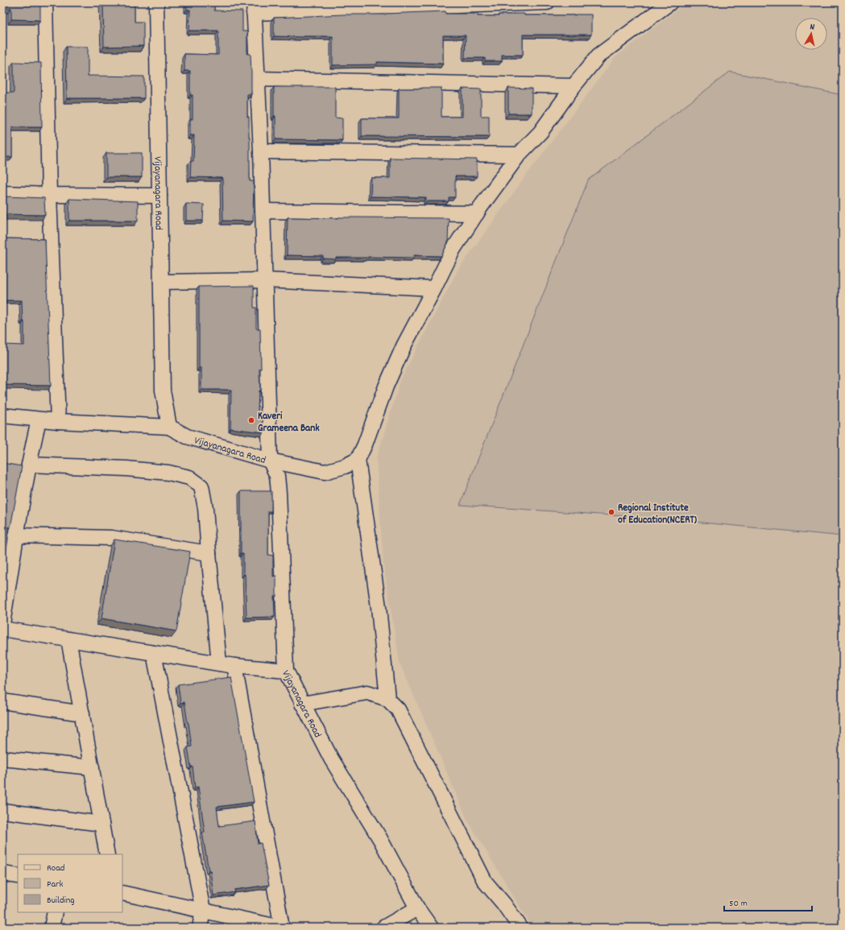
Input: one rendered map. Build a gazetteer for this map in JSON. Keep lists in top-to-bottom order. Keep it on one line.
{"streets":{"street":["Vijayanagara Road"]},"places":["Kaveri Grameena Bank","Regional Institute of Education(NCERT)"],"legend":["Road","Park","Building"],"scale_bar":"50 m","north":"top"}
